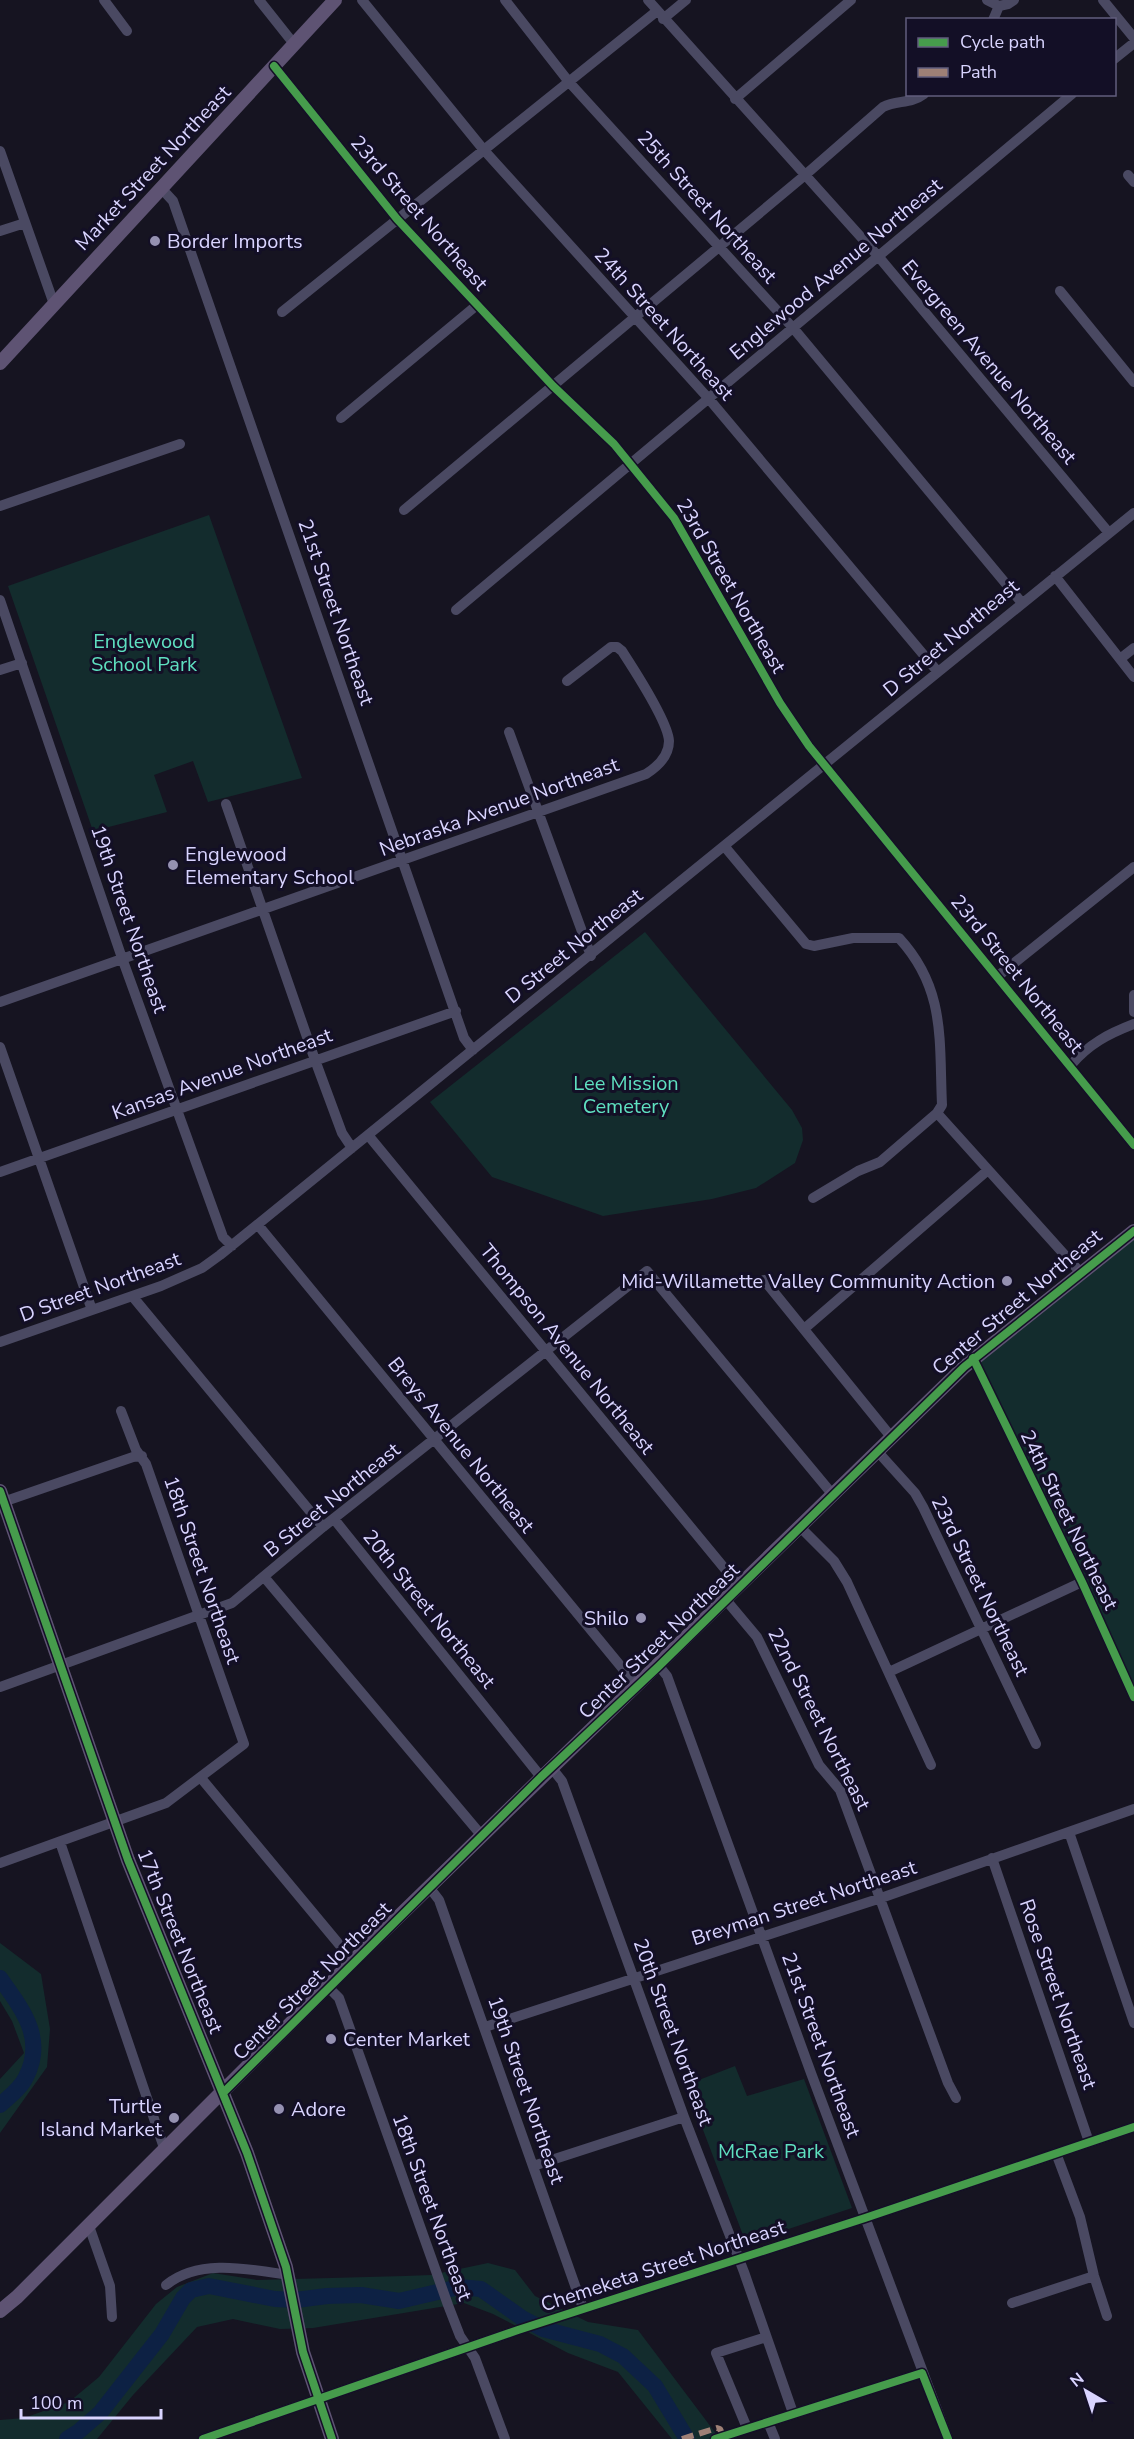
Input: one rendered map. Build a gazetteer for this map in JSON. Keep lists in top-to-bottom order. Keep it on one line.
{"streets":{"main road":["Market Street Northeast","Center Street Northeast","17th Street Northeast"],"street":["25th Street Northeast","23rd Street Northeast","Englewood Avenue Northeast","24th Street Northeast","Evergreen Avenue Northeast","21st Street Northeast","D Street Northeast","Nebraska Avenue Northeast","19th Street Northeast","Kansas Avenue Northeast","Thompson Avenue Northeast","Breys Avenue Northeast","B Street Northeast","18th Street Northeast","20th Street Northeast","22nd Street Northeast","Breyman Street Northeast","Rose Street Northeast","Chemeketa Street Northeast"]},"crossings":[["Market Street Northeast","23rd Street Northeast"],["Market Street Northeast","21st Street Northeast"],["25th Street Northeast","Englewood Avenue Northeast"],["25th Street Northeast","D Street Northeast"],["23rd Street Northeast","Englewood Avenue Northeast"],["23rd Street Northeast","D Street Northeast"],["23rd Street Northeast","Center Street Northeast"],["Englewood Avenue Northeast","24th Street Northeast"],["Englewood Avenue Northeast","Evergreen Avenue Northeast"],["24th Street Northeast","D Street Northeast"],["24th Street Northeast","Center Street Northeast"],["Evergreen Avenue Northeast","D Street Northeast"],["21st Street Northeast","D Street Northeast"],["21st Street Northeast","Nebraska Avenue Northeast"],["21st Street Northeast","Kansas Avenue Northeast"],["21st Street Northeast","Center Street Northeast"],["21st Street Northeast","Breyman Street Northeast"],["21st Street Northeast","Chemeketa Street Northeast"],["D Street Northeast","19th Street Northeast"],["D Street Northeast","Thompson Avenue Northeast"],["D Street Northeast","Breys Avenue Northeast"],["Nebraska Avenue Northeast","19th Street Northeast"],["19th Street Northeast","Kansas Avenue Northeast"],["19th Street Northeast","Center Street Northeast"],["19th Street Northeast","Breyman Street Northeast"],["19th Street Northeast","Chemeketa Street Northeast"],["Center Street Northeast","Thompson Avenue Northeast"],["Center Street Northeast","Breys Avenue Northeast"],["Center Street Northeast","B Street Northeast"],["Center Street Northeast","18th Street Northeast"],["Center Street Northeast","20th Street Northeast"],["Center Street Northeast","22nd Street Northeast"],["Center Street Northeast","17th Street Northeast"],["Thompson Avenue Northeast","B Street Northeast"],["Breys Avenue Northeast","B Street Northeast"],["B Street Northeast","18th Street Northeast"],["B Street Northeast","20th Street Northeast"],["B Street Northeast","17th Street Northeast"],["18th Street Northeast","Chemeketa Street Northeast"],["20th Street Northeast","Breyman Street Northeast"],["20th Street Northeast","Chemeketa Street Northeast"],["22nd Street Northeast","Breyman Street Northeast"],["Breyman Street Northeast","Rose Street Northeast"],["17th Street Northeast","Chemeketa Street Northeast"],["Rose Street Northeast","Chemeketa Street Northeast"]],"parks":["Englewood School Park","Lee Mission Cemetery","McRae Park"],"places":["Border Imports","Englewood Elementary School","Mid-Willamette Valley Community Action","Shilo","Center Market","Adore","Turtle Island Market"],"legend":["Cycle path","Path"],"scale_bar":"100 m","north":"top left"}
